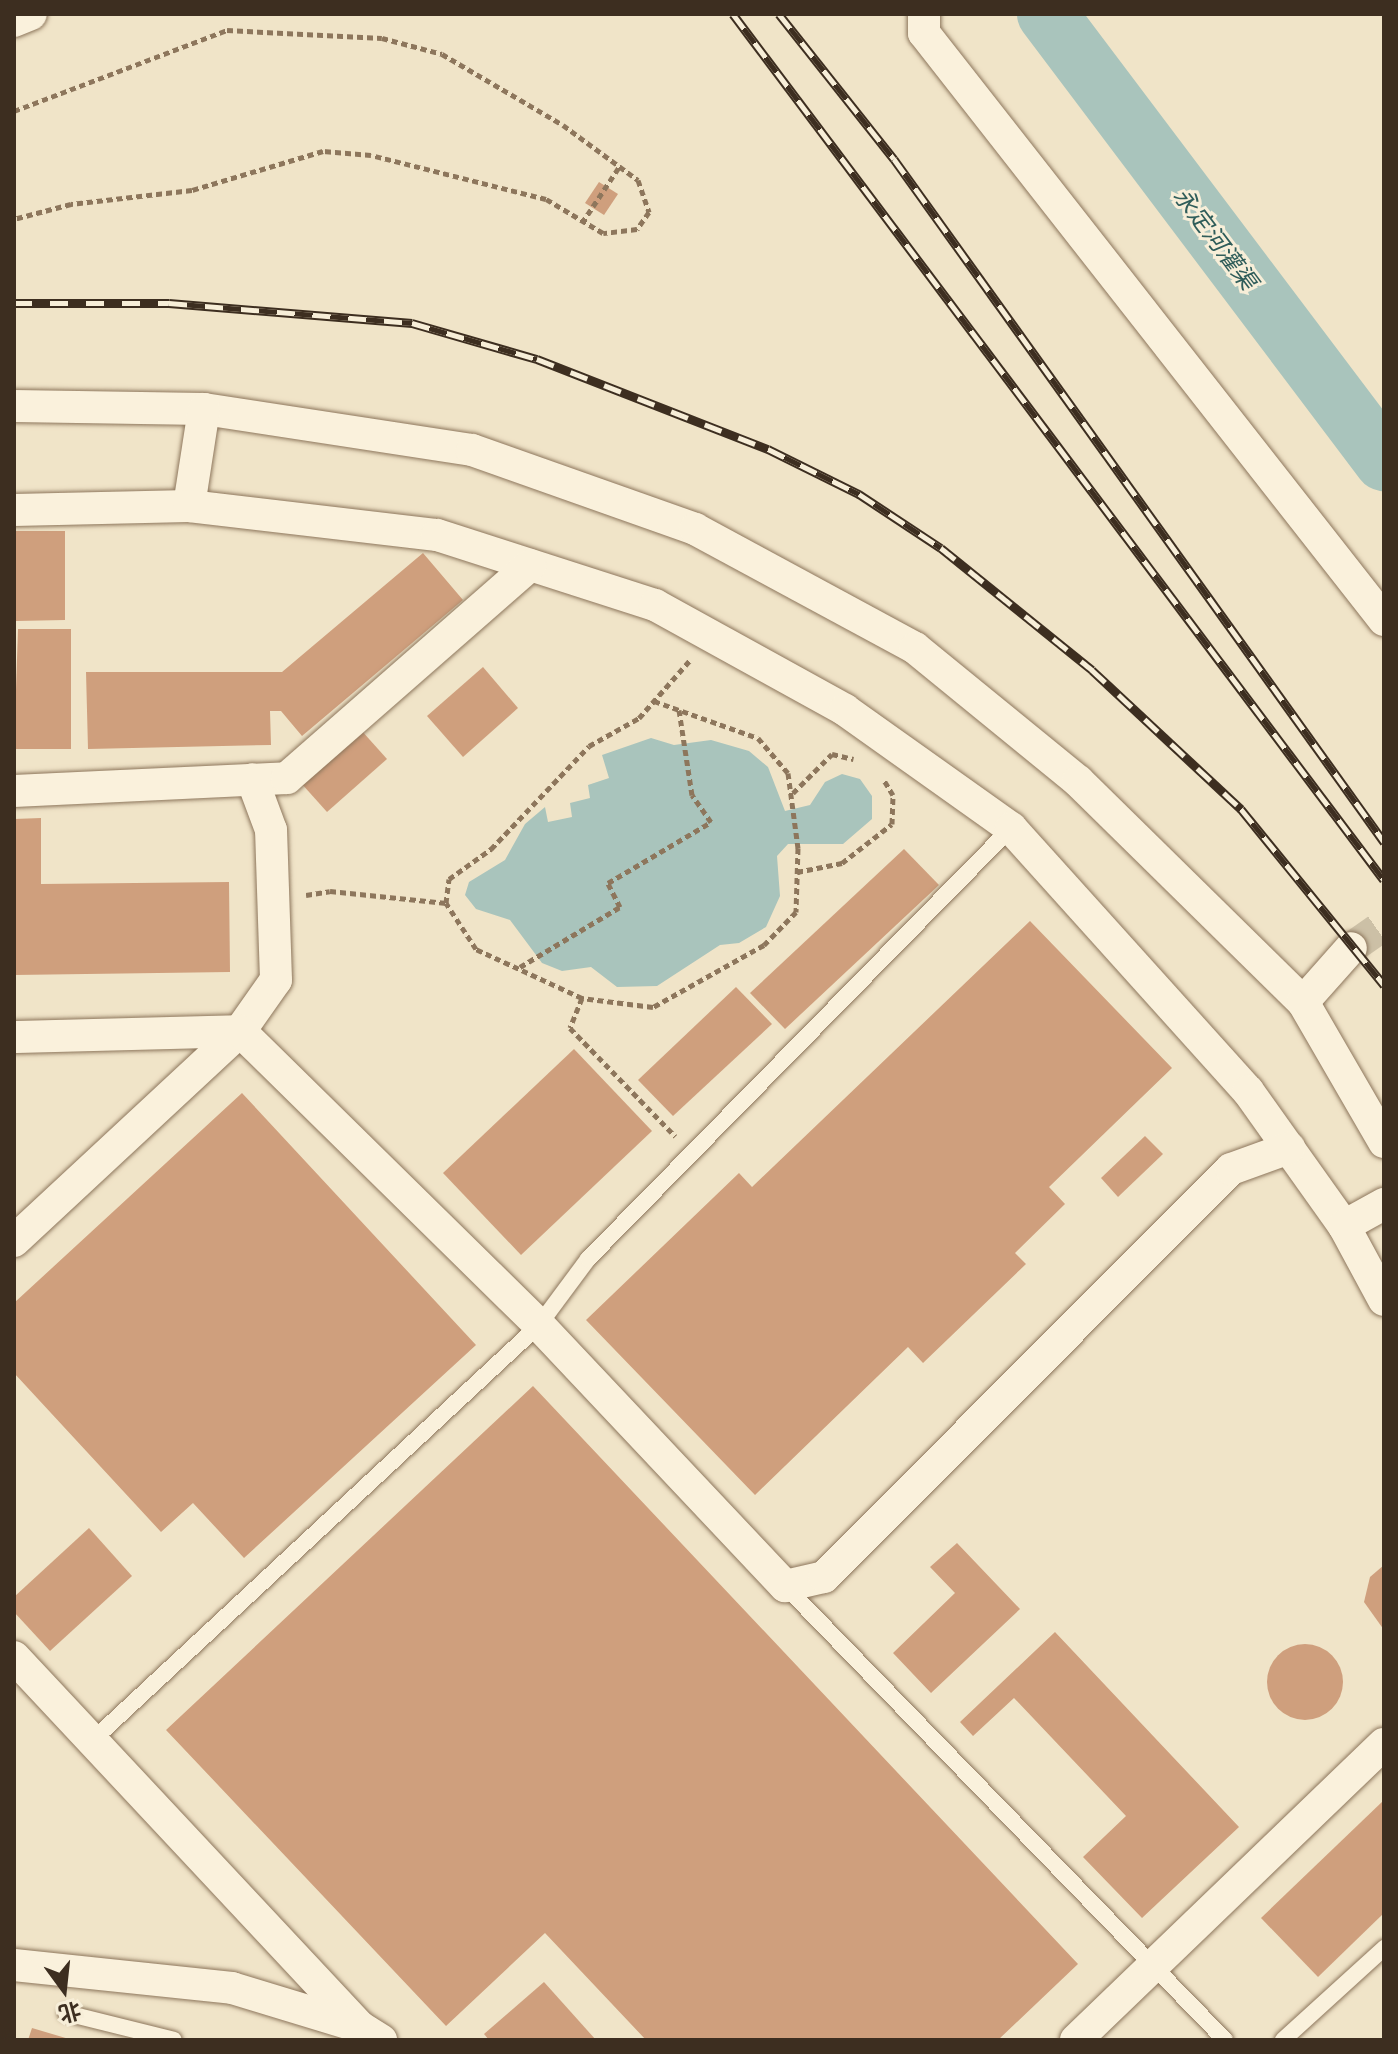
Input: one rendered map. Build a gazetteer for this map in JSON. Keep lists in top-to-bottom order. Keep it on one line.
{"water":["永定河灌渠"],"north":"bottom"}
